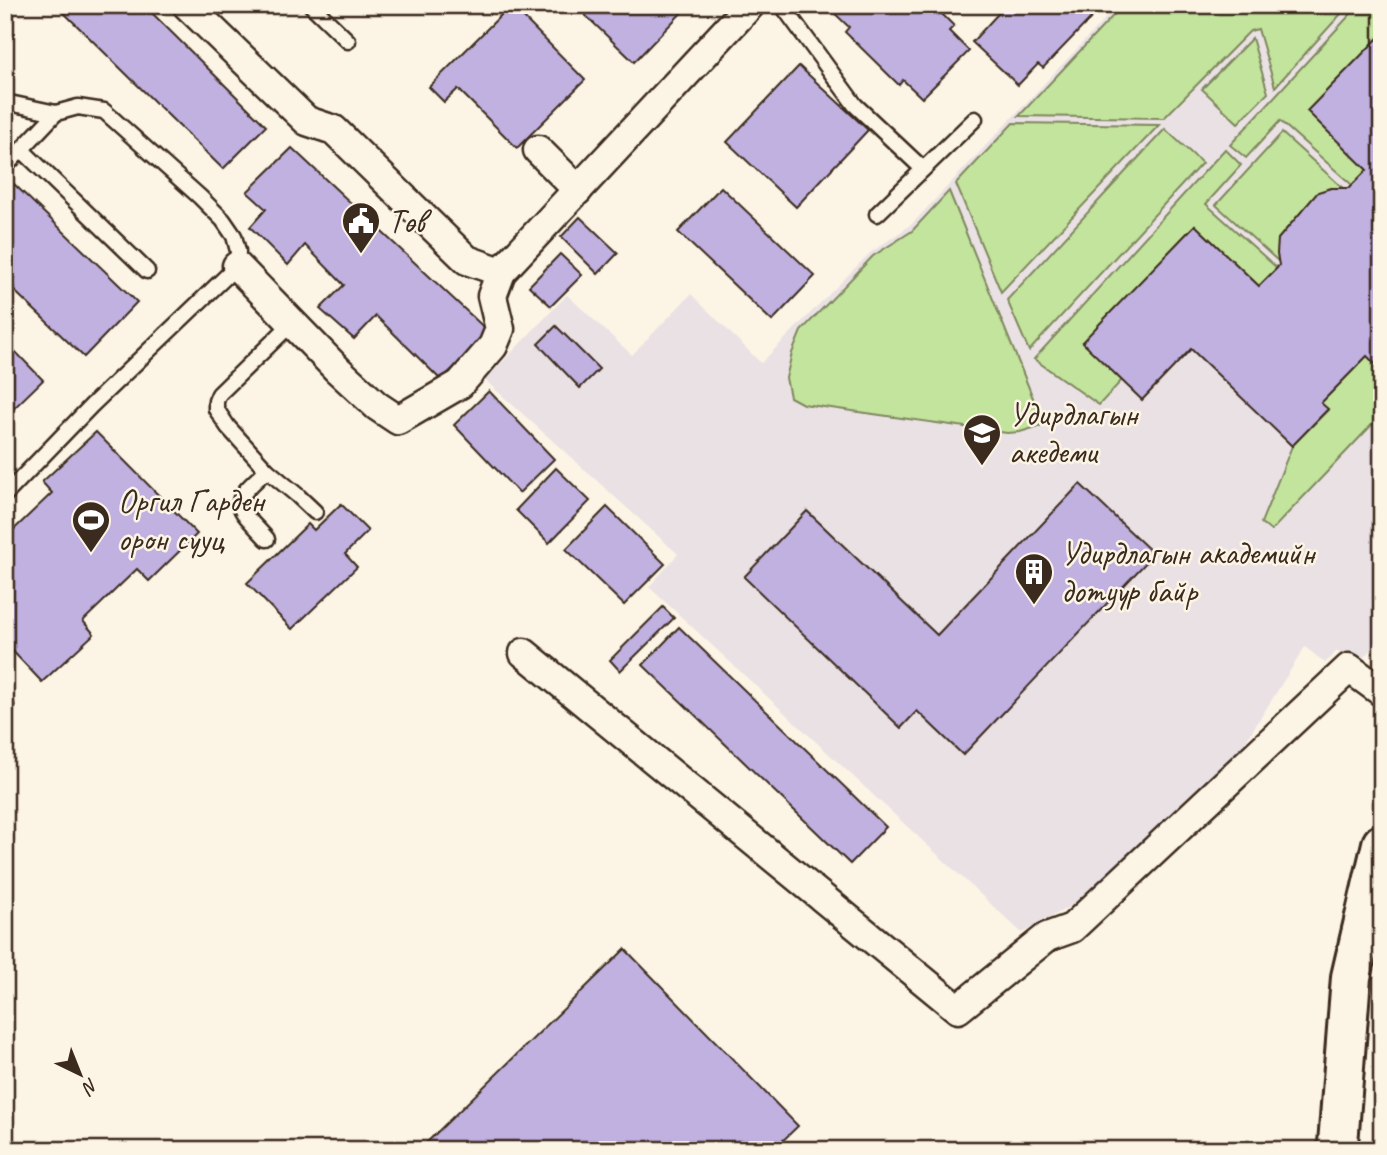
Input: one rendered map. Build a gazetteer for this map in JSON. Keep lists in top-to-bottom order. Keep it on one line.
{"places":{"public building":["Төв"],"school or university":["Удирдлагын акедеми"],"sports":["Оргил Гарден орон сууц"],"building":["Удирдлагын академийн дотуур байр"]},"north":"bottom right"}
